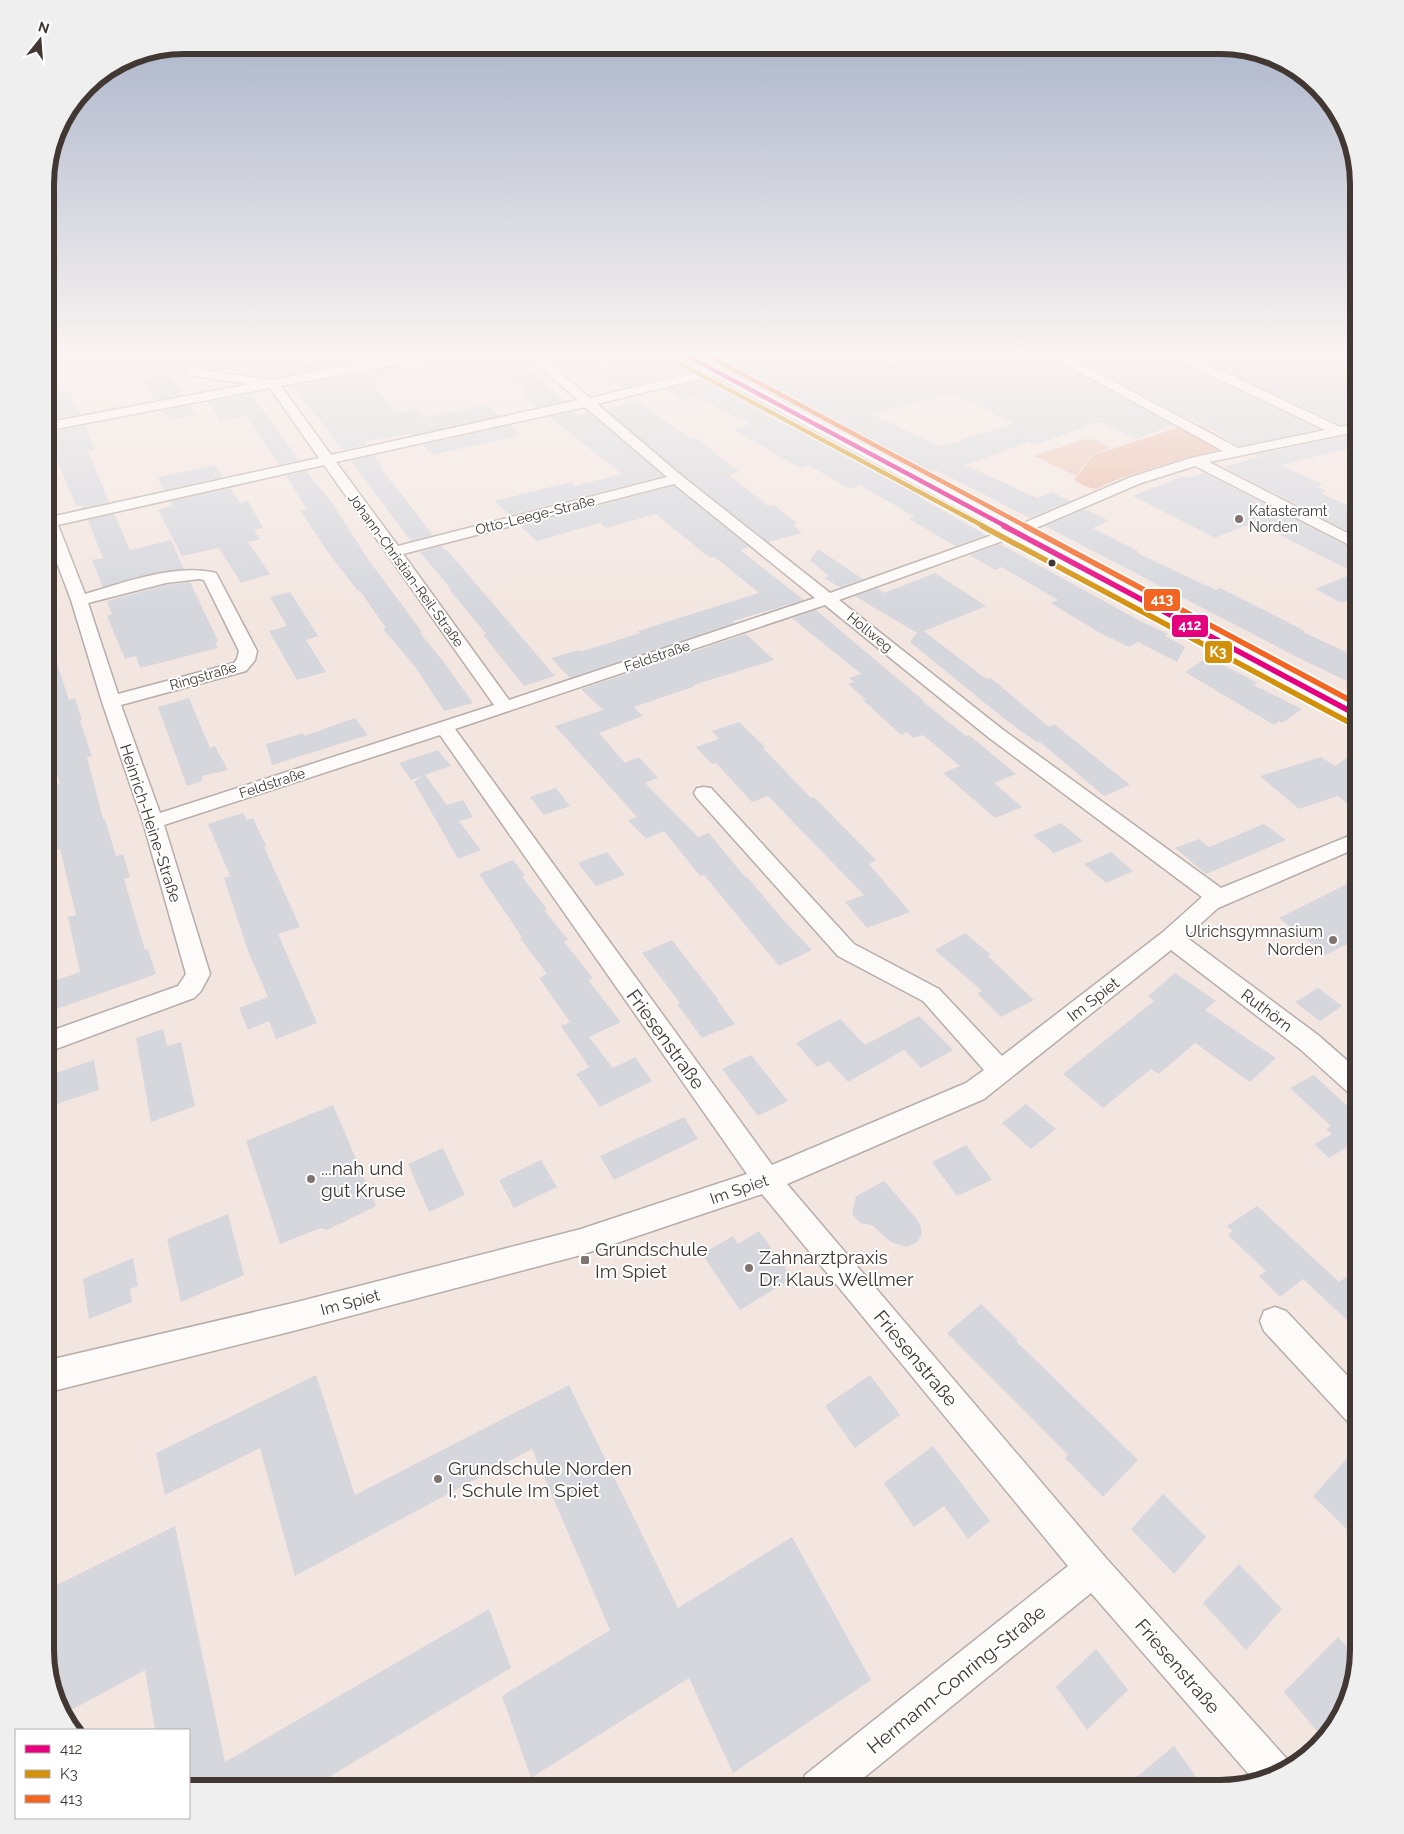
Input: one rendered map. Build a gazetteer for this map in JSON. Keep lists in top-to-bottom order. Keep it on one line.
{"streets":{"street":["Otto-Leege-Straße","Johann-Christian-Reil-Straße","Hollweg","Feldstraße","Ringstraße","Heinrich-Heine-Straße","Im Spiet","Ruthörn","Friesenstraße","Hermann-Conring-Straße"]},"crossings":[["Otto-Leege-Straße","Johann-Christian-Reil-Straße"],["Otto-Leege-Straße","Hollweg"],["Johann-Christian-Reil-Straße","Feldstraße"],["Hollweg","Feldstraße"],["Hollweg","Im Spiet"],["Feldstraße","Heinrich-Heine-Straße"],["Feldstraße","Friesenstraße"],["Ringstraße","Heinrich-Heine-Straße"],["Im Spiet","Ruthörn"],["Im Spiet","Friesenstraße"],["Friesenstraße","Hermann-Conring-Straße"]],"places":{"other":["Katasteramt Norden","Ulrichsgymnasium Norden","...nah und gut Kruse","Zahnarztpraxis Dr. Klaus Wellmer","Grundschule Norden I, Schule Im Spiet"],"transit":["Grundschule Im Spiet"]},"lines":["transit line 412","transit line K3","transit line 413"],"legend":["412","K3","413"],"north":"top"}
